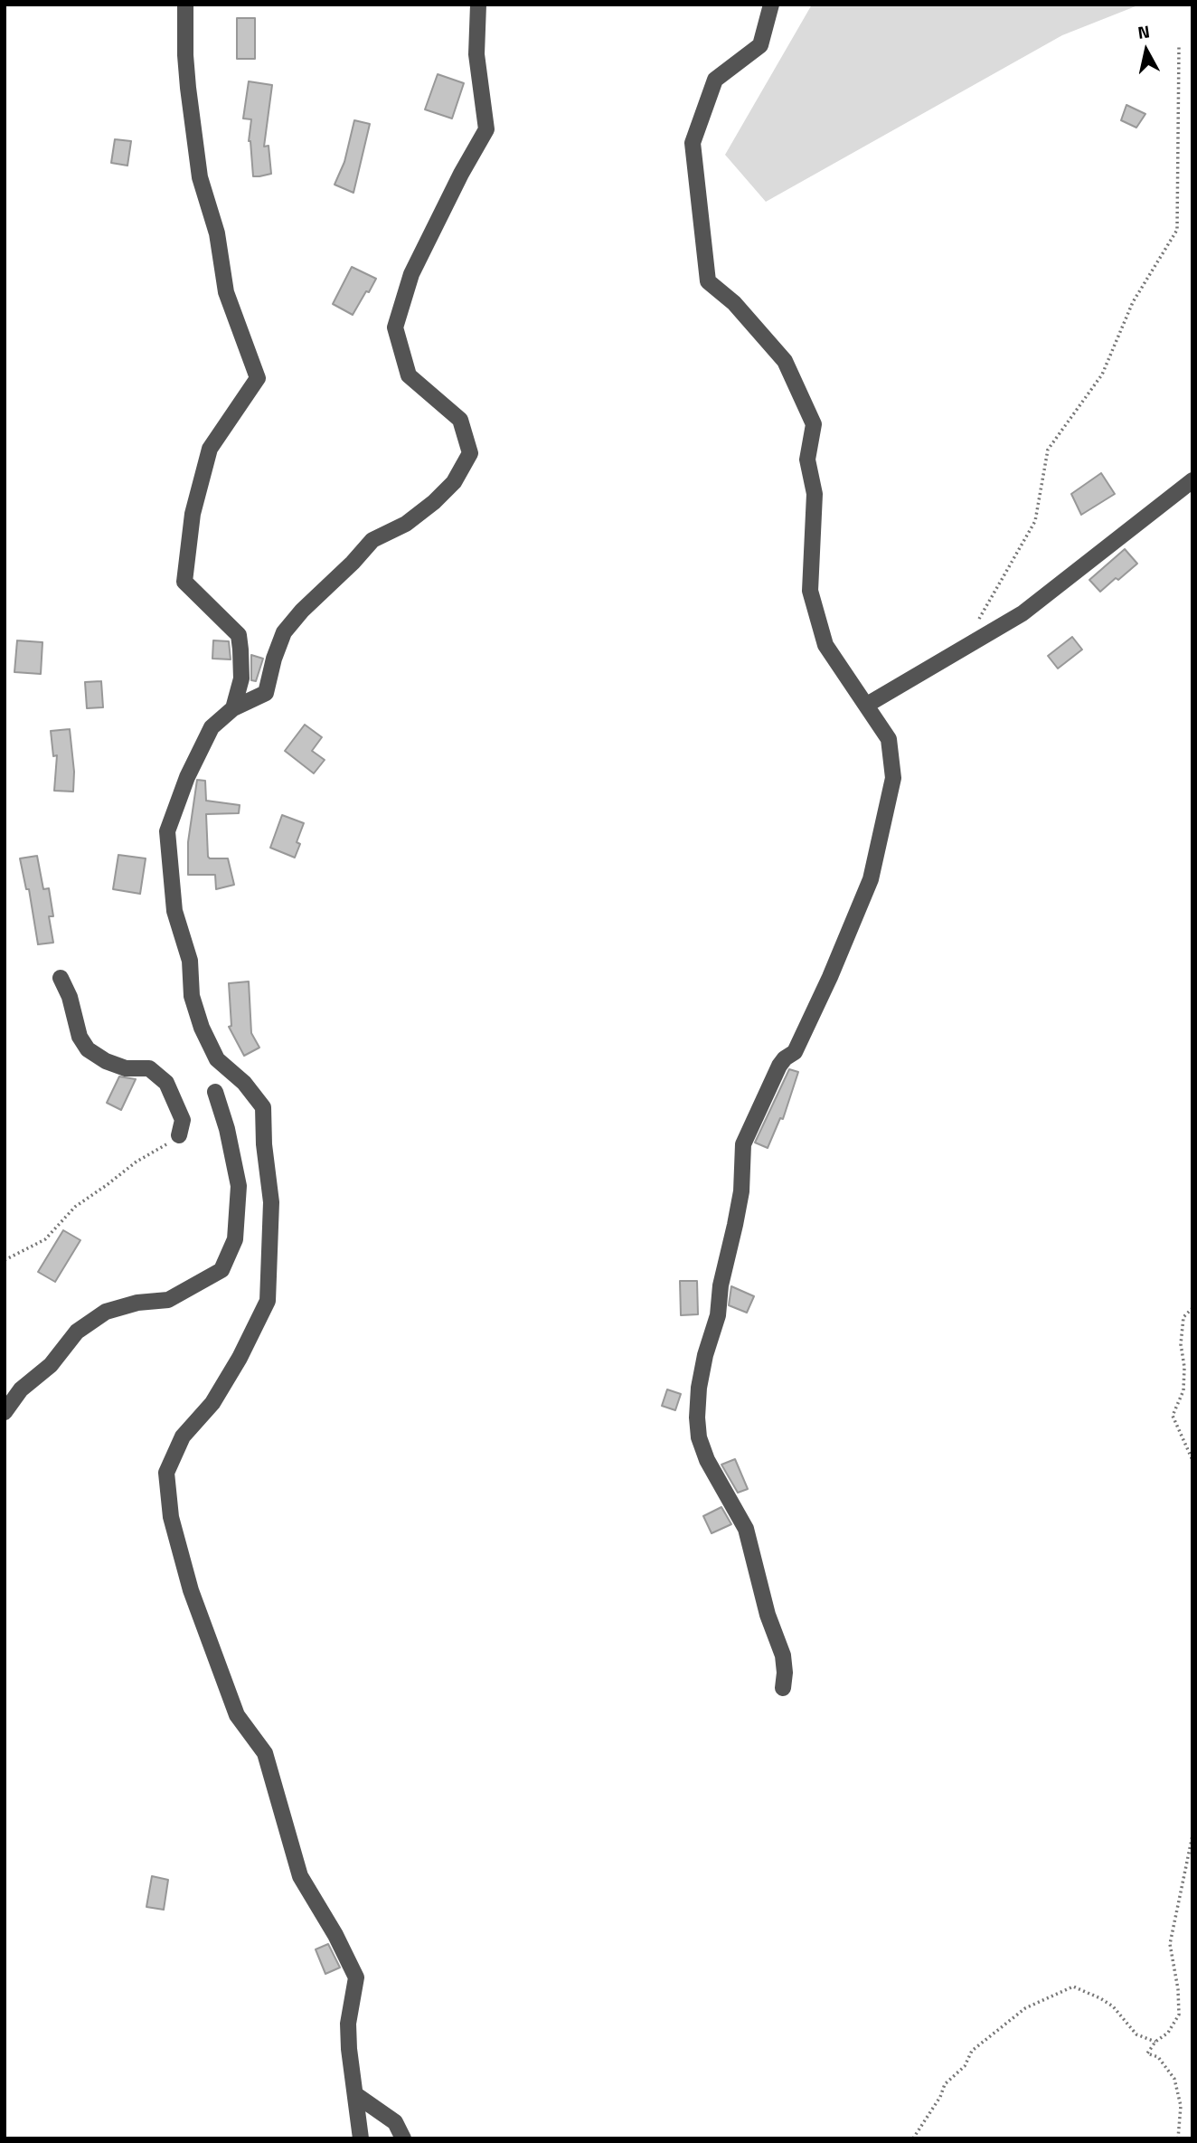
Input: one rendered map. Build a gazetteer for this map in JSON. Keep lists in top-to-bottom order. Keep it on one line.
{"north":"top"}
